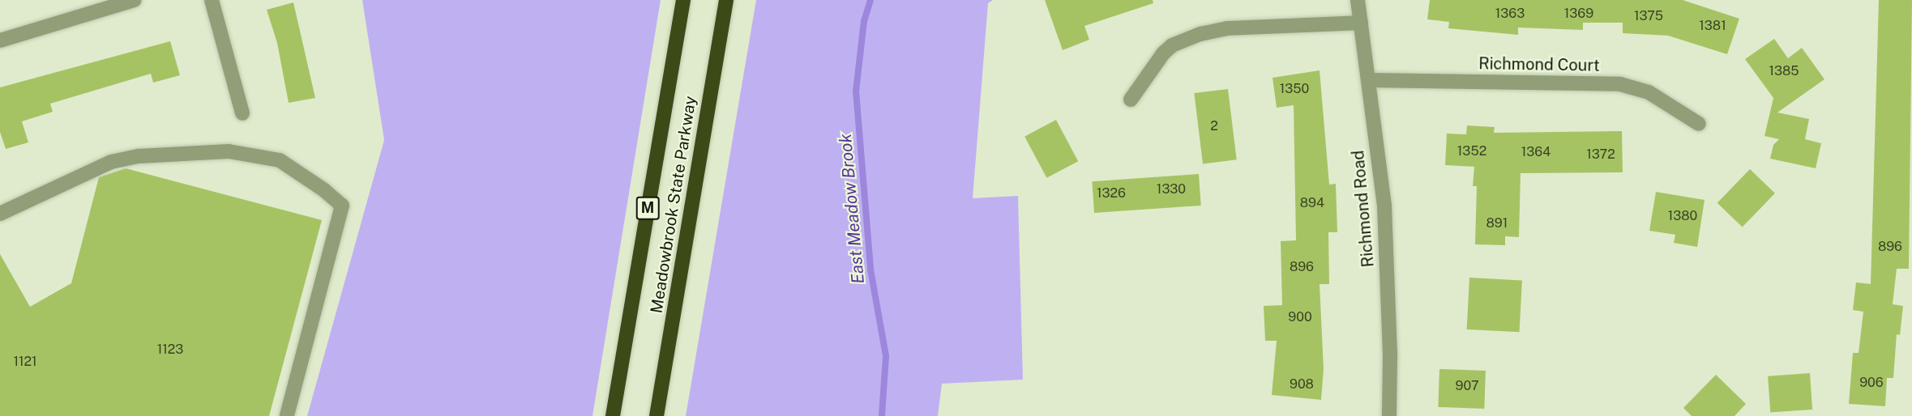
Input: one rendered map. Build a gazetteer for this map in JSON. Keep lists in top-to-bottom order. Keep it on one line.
{"streets":{"highway":["Meadowbrook State Parkway","M"],"street":["Richmond Court","Richmond Road"]},"crossings":[["Richmond Court","Richmond Road"]],"water":["East Meadow Brook"],"house_numbers":["1363","1369","1375","1381","1385","1350","2","1352","1364","1372","1330","1326","894","1380","891","896","896","900","1123","1121","906","908","907"]}
